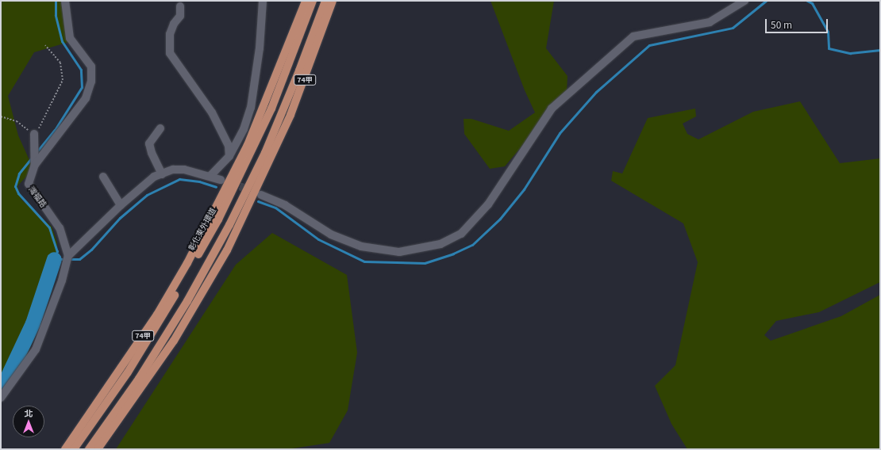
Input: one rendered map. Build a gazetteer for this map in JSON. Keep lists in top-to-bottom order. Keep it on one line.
{"streets":{"main road":["74甲","彰化東外環道"],"street":["灣福路"]},"scale_bar":"50 m","north":"top"}
